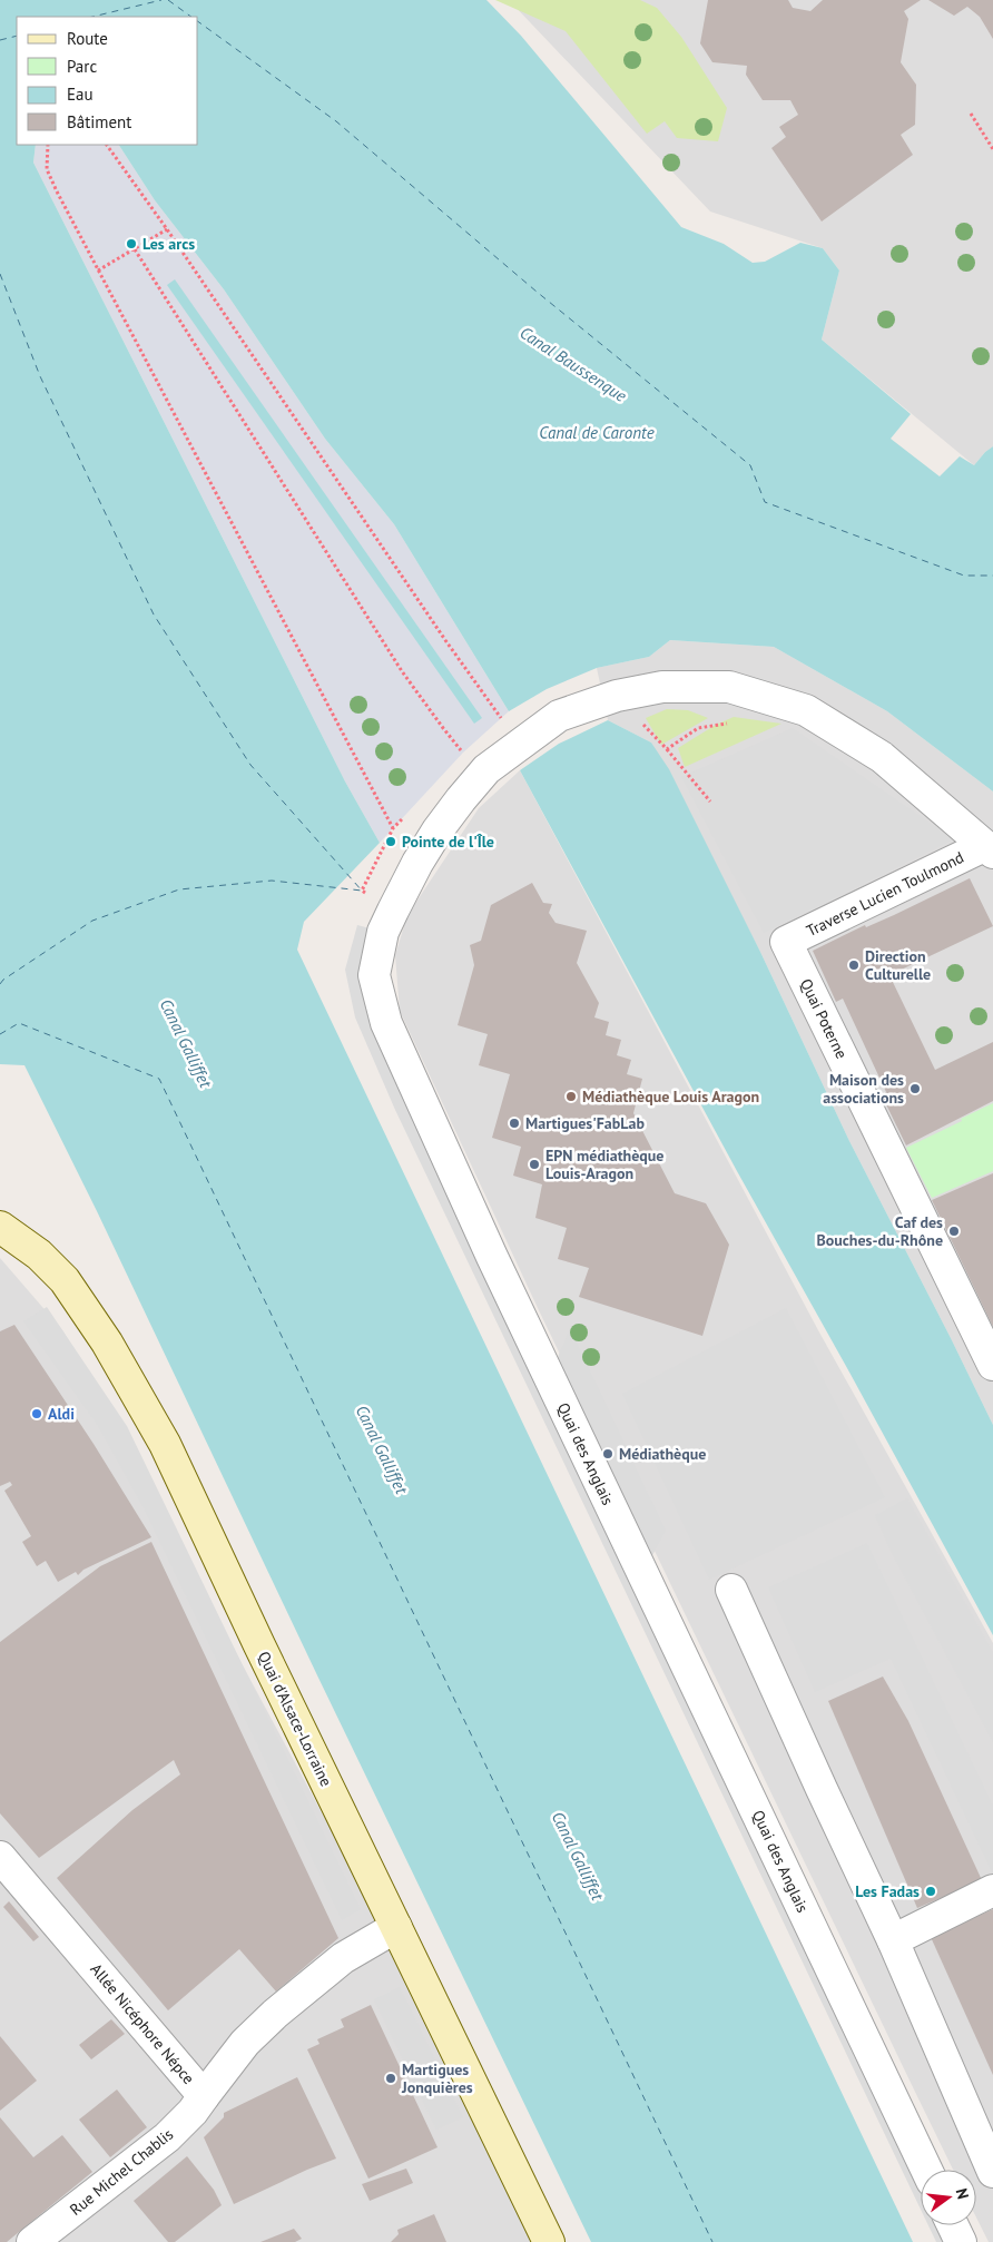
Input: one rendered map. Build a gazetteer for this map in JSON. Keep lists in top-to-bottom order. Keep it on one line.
{"streets":{"main road":["Quai d'Alsace-Lorraine"],"street":["Traverse Lucien Toulmond","Quai Poterne","Quai des Anglais","Allée Nicéphore Népce","Rue Michel Chablis"]},"crossings":[["Traverse Lucien Toulmond","Quai Poterne"],["Traverse Lucien Toulmond","Quai des Anglais"],["Quai d'Alsace-Lorraine","Allée Nicéphore Népce"],["Allée Nicéphore Népce","Rue Michel Chablis"]],"water":["Canal Baussenque","Canal de Caronte","Canal Galliffet"],"places":["Les arcs","Pointe de l'Île","Direction Culturelle","Maison des associations","Médiathèque Louis Aragon","Martigues'FabLab","EPN médiathèque Louis-Aragon","Caf des Bouches-du-Rhône","Aldi","Médiathèque","Les Fadas","Martigues Jonquières"],"legend":["Route","Parc","Eau","Bâtiment"],"north":"right"}
